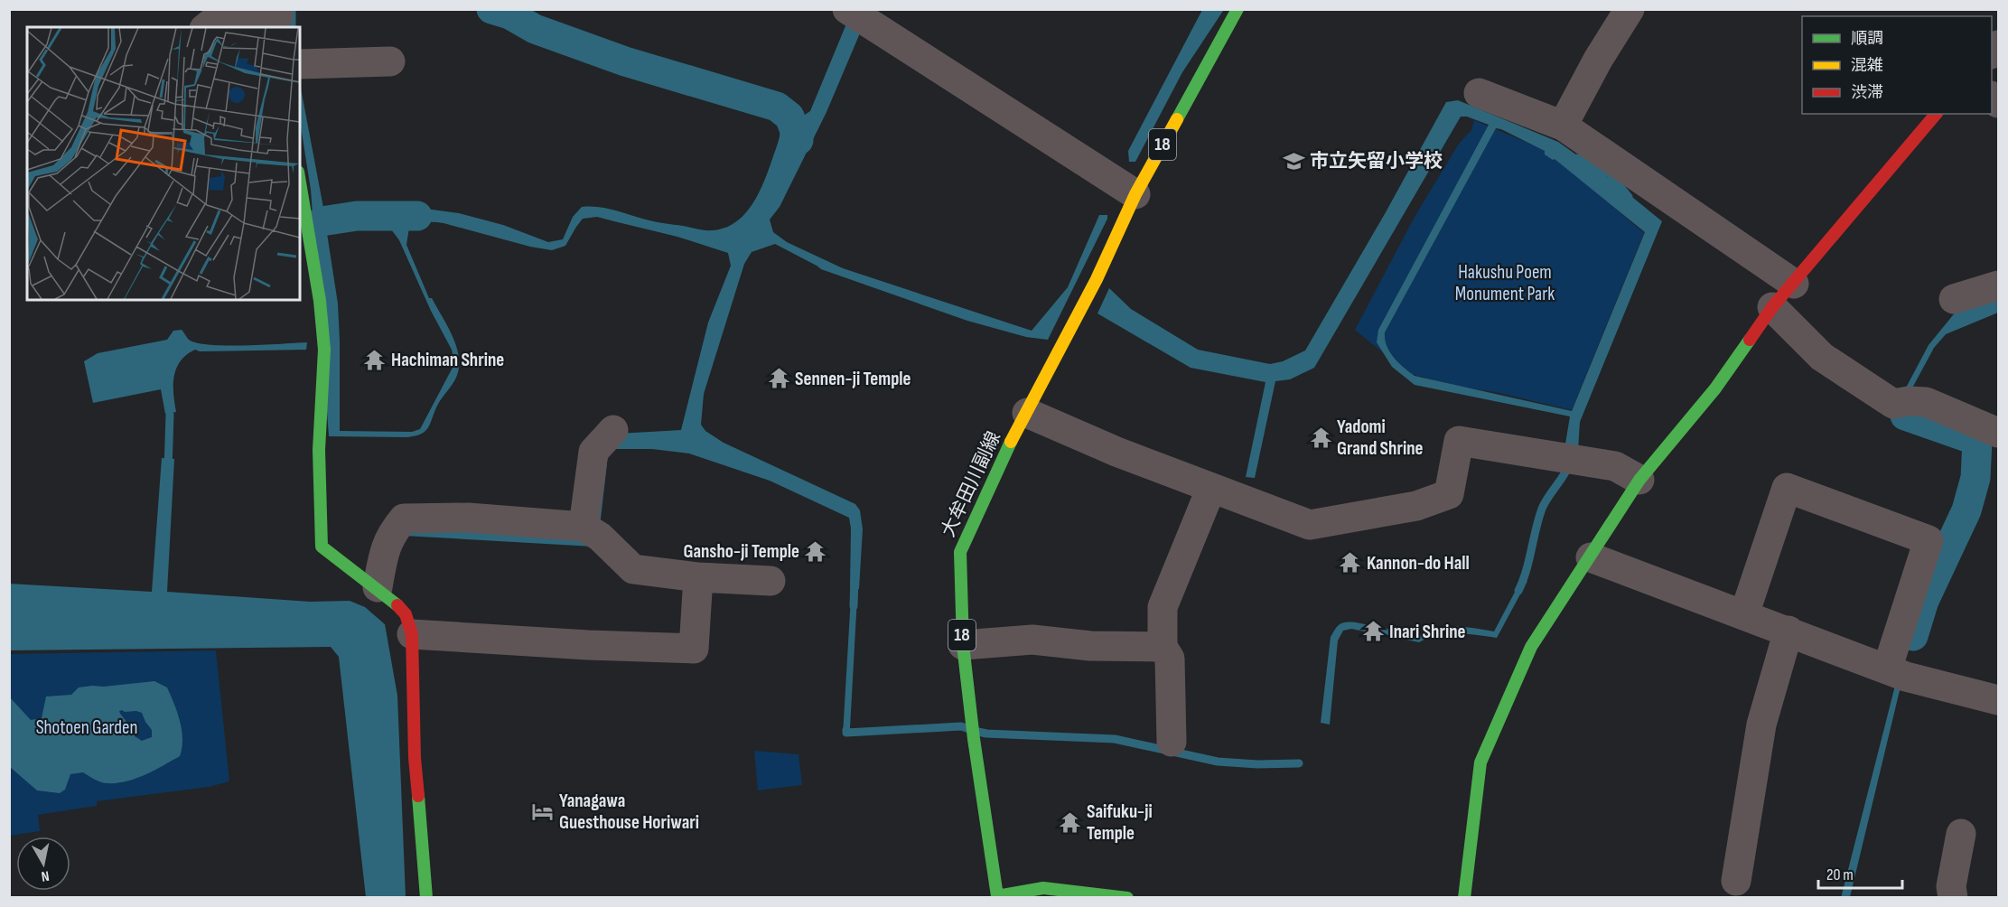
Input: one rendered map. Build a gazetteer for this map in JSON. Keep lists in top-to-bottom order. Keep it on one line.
{"streets":{"street":["18","大牟田川副線"]},"parks":["Hakushu Poem Monument Park","Shotoen Garden"],"places":{"school or university":["市立矢留小学校"],"temple":["Hachiman Shrine","Sennen-ji Temple","Yadomi Grand Shrine","Gansho-ji Temple","Kannon-do Hall","Inari Shrine","Saifuku-ji Temple"],"hotel":["Yanagawa Guesthouse Horiwari"]},"legend":["順調","混雑","渋滞"],"scale_bar":"20 m","north":"bottom"}
